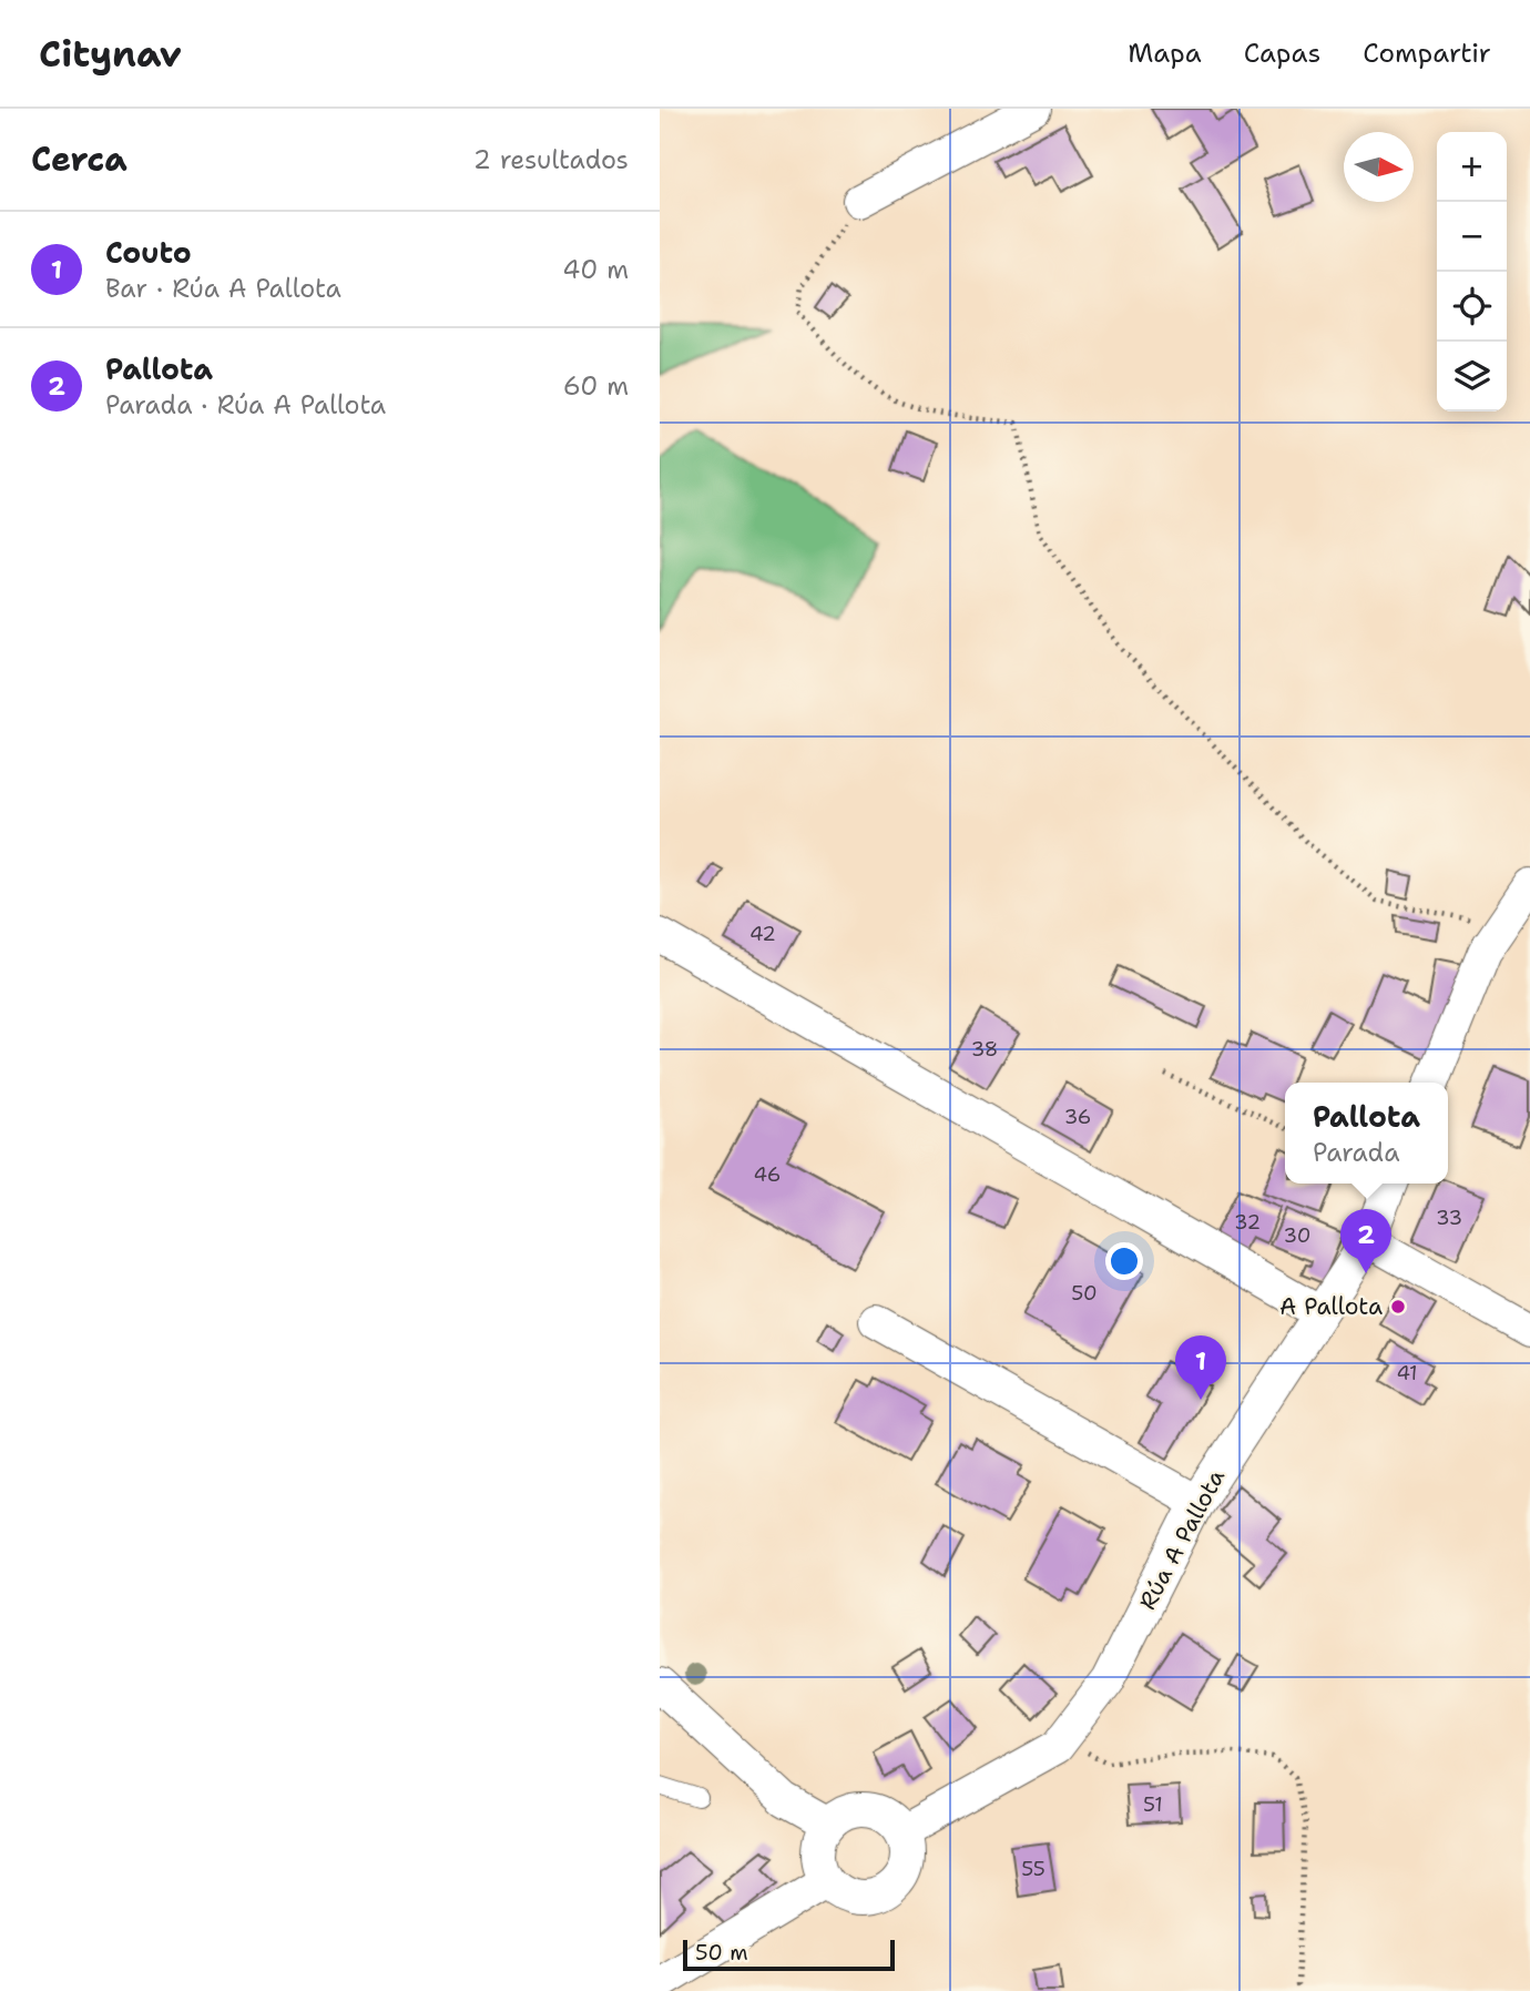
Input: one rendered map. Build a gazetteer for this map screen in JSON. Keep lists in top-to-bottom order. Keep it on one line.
{"streets":{"street":["Rúa A Pallota"]},"places":["A Pallota"],"house_numbers":["42","38","36","46","33","32","30","50","41","51","55"],"scale_bar":"50 m","north":"right","page":{"header":"Citynav","nav":["Mapa","Capas","Compartir"],"heading":["Cerca","2 resultados"],"map_buttons":["+","−"],"list":[{"mark":"1","name":"Couto","note":"Bar · Rúa A Pallota","value":"40 m"},{"mark":"2","name":"Pallota","note":"Parada · Rúa A Pallota","value":"60 m"}],"popup":["Pallota","Parada"],"pins":["2","1"],"scale":"50 m"}}
